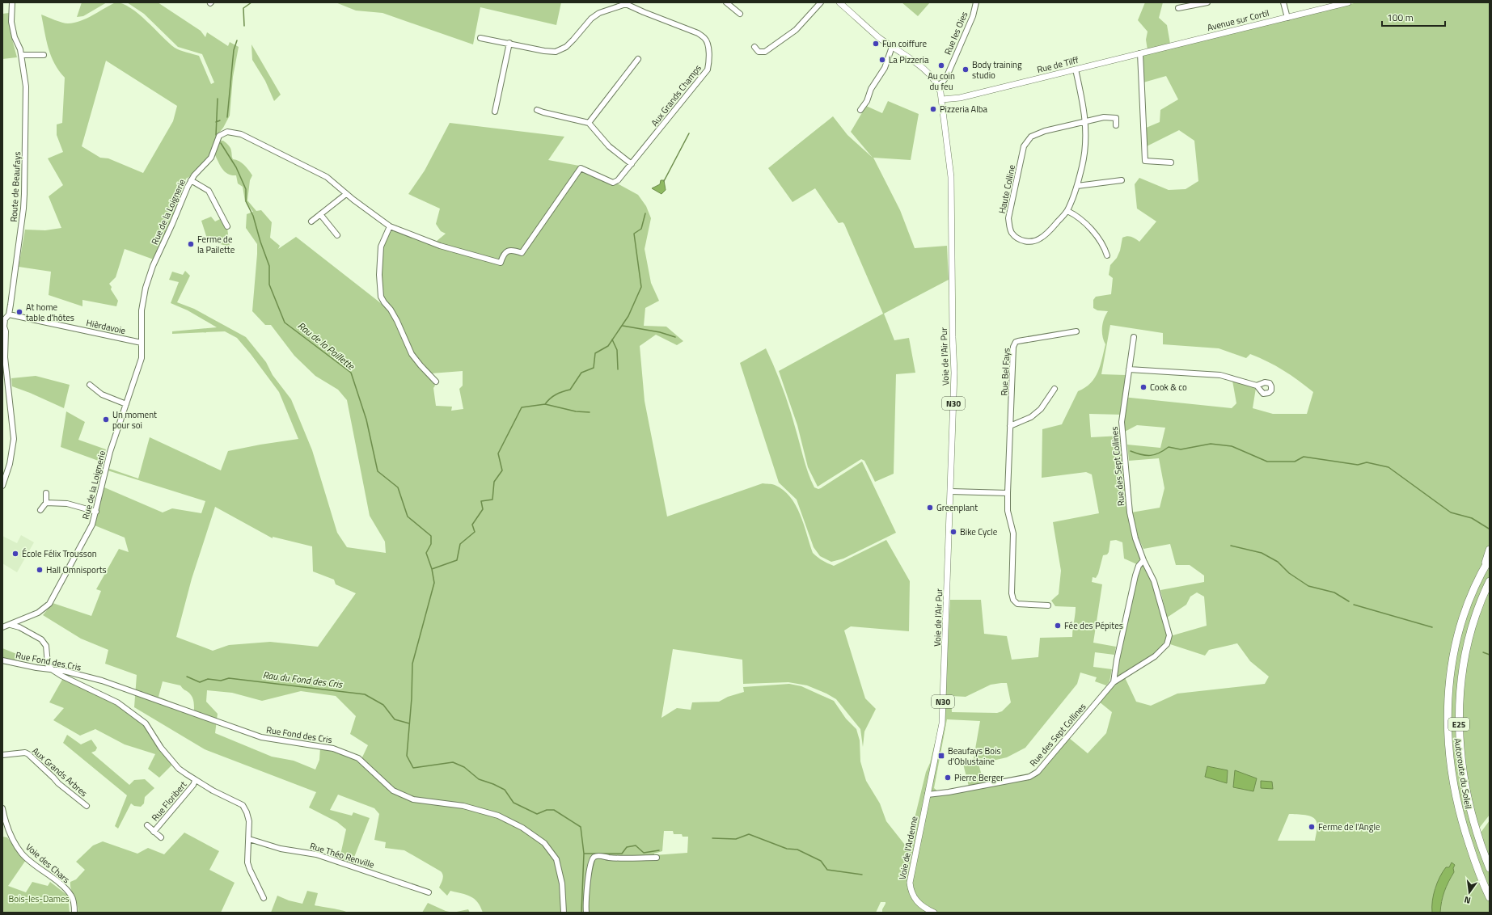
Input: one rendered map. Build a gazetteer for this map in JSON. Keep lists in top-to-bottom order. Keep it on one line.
{"streets":{"highway":["E25","Autoroute du Soleil"],"main road":["Avenue sur Cortil","Rue de Tilff","Voie de l'Air Pur","N30","Voie de l'Ardenne"],"street":["Rue les Oies","Aux Grands Champs","Route de Beaufays","Haute Colline","Rue de la Loignerie","Hièrdavoie","Rue Bel Fays","Rue des Sept Collines","Rue Fond des Cris","Aux Grands Arbres","Rue Floribert","Rue Théo Renville","Voie des Chars"]},"crossings":[["Avenue sur Cortil","Rue de Tilff"],["Rue les Oies","Voie de l'Air Pur"],["Rue de Tilff","Voie de l'Air Pur"],["Aux Grands Champs","Rue de la Loignerie"],["Route de Beaufays","Hièrdavoie"],["Rue de la Loignerie","Hièrdavoie"],["Voie de l'Air Pur","Rue des Sept Collines"],["Voie de l'Air Pur","Voie de l'Ardenne"],["Rue des Sept Collines","Voie de l'Ardenne"]],"water":["Rau de la Paillette","Rau du Fond des Cris"],"parks":["Bois-les-Dames"],"places":{"other":["Fun coiffure","La Pizzeria","Au coin du feu","Body training studio","Pizzeria Alba","Ferme de la Pailette","At home table d'hôtes","Cook & co","Un moment pour soi","Greenplant","Bike Cycle","École Félix Trousson","Hall Omnisports","Fée des Pépites","Pierre Berger","Ferme de l'Angle"],"transit":["Beaufays Bois d'Oblustaine"]},"scale_bar":"100 m","north":"bottom"}
